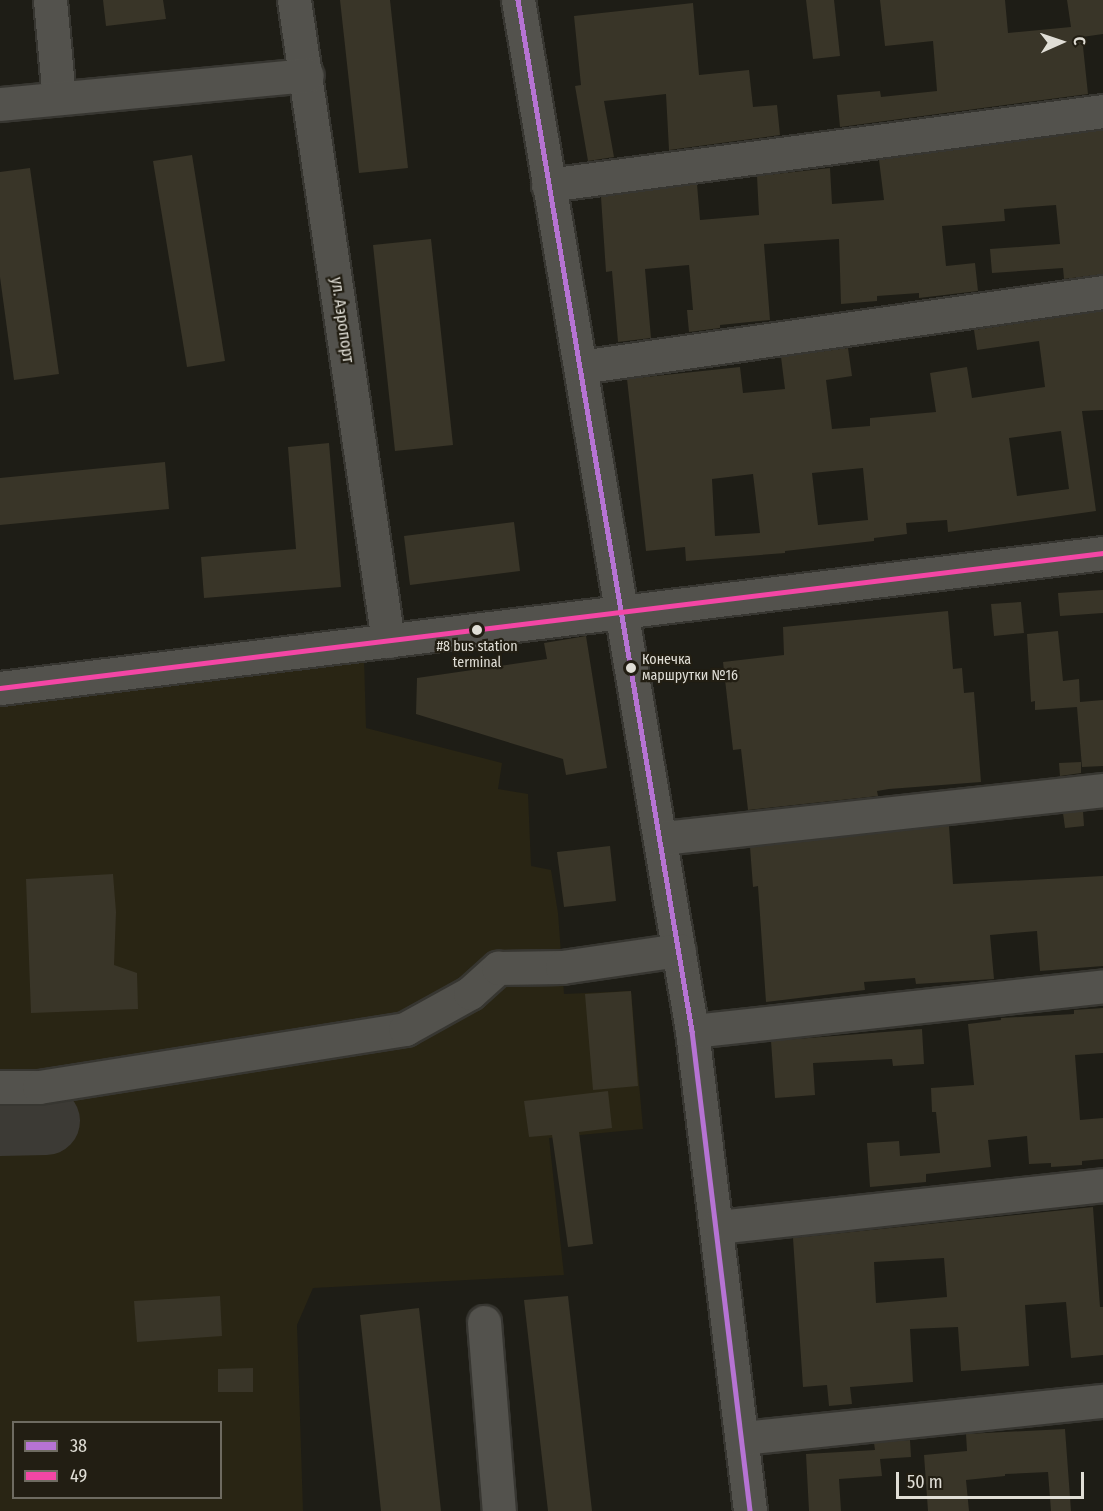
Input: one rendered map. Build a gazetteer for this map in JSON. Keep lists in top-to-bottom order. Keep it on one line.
{"streets":{"street":["ул. Аэропорт"]},"places":["#8 bus station terminal","Конечка маршрутки №16"],"lines":["transit line 38","transit line 49"],"legend":["38","49"],"scale_bar":"50 m","north":"right"}
